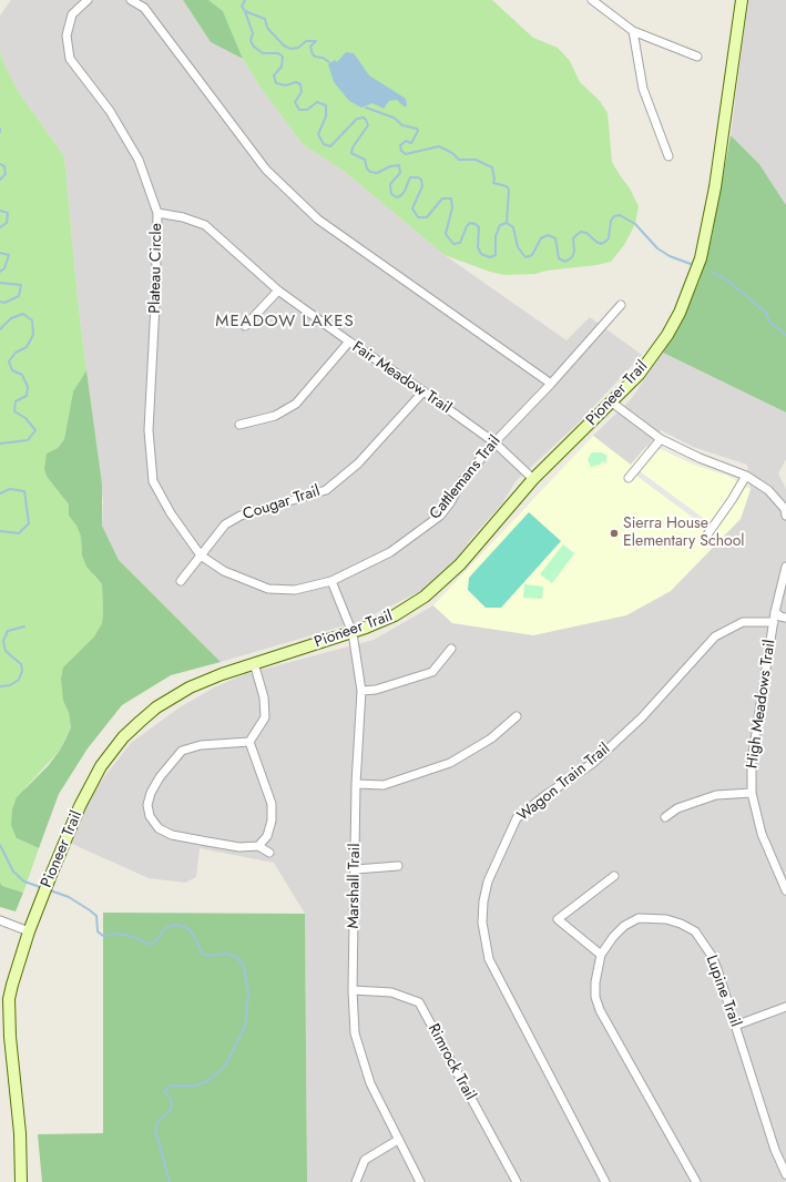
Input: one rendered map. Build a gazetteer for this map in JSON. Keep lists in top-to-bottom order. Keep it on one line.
{"streets":{"main road":["Pioneer Trail"],"street":["Plateau Circle","Fair Meadow Trail","Cattlemans Trail","Cougar Trail","High Meadows Trail","Wagon Train Trail","Marshall Trail","Lupine Trail","Rimrock Trail"]},"crossings":[["Plateau Circle","Fair Meadow Trail"],["Plateau Circle","Cattlemans Trail"],["Plateau Circle","Cougar Trail"],["Fair Meadow Trail","Pioneer Trail"],["Fair Meadow Trail","Cattlemans Trail"],["Fair Meadow Trail","Cougar Trail"],["Pioneer Trail","Marshall Trail"],["Cattlemans Trail","Cougar Trail"],["Cattlemans Trail","Marshall Trail"],["High Meadows Trail","Wagon Train Trail"],["Marshall Trail","Rimrock Trail"]],"districts":["MEADOW LAKES"],"places":["Sierra House Elementary School"]}
